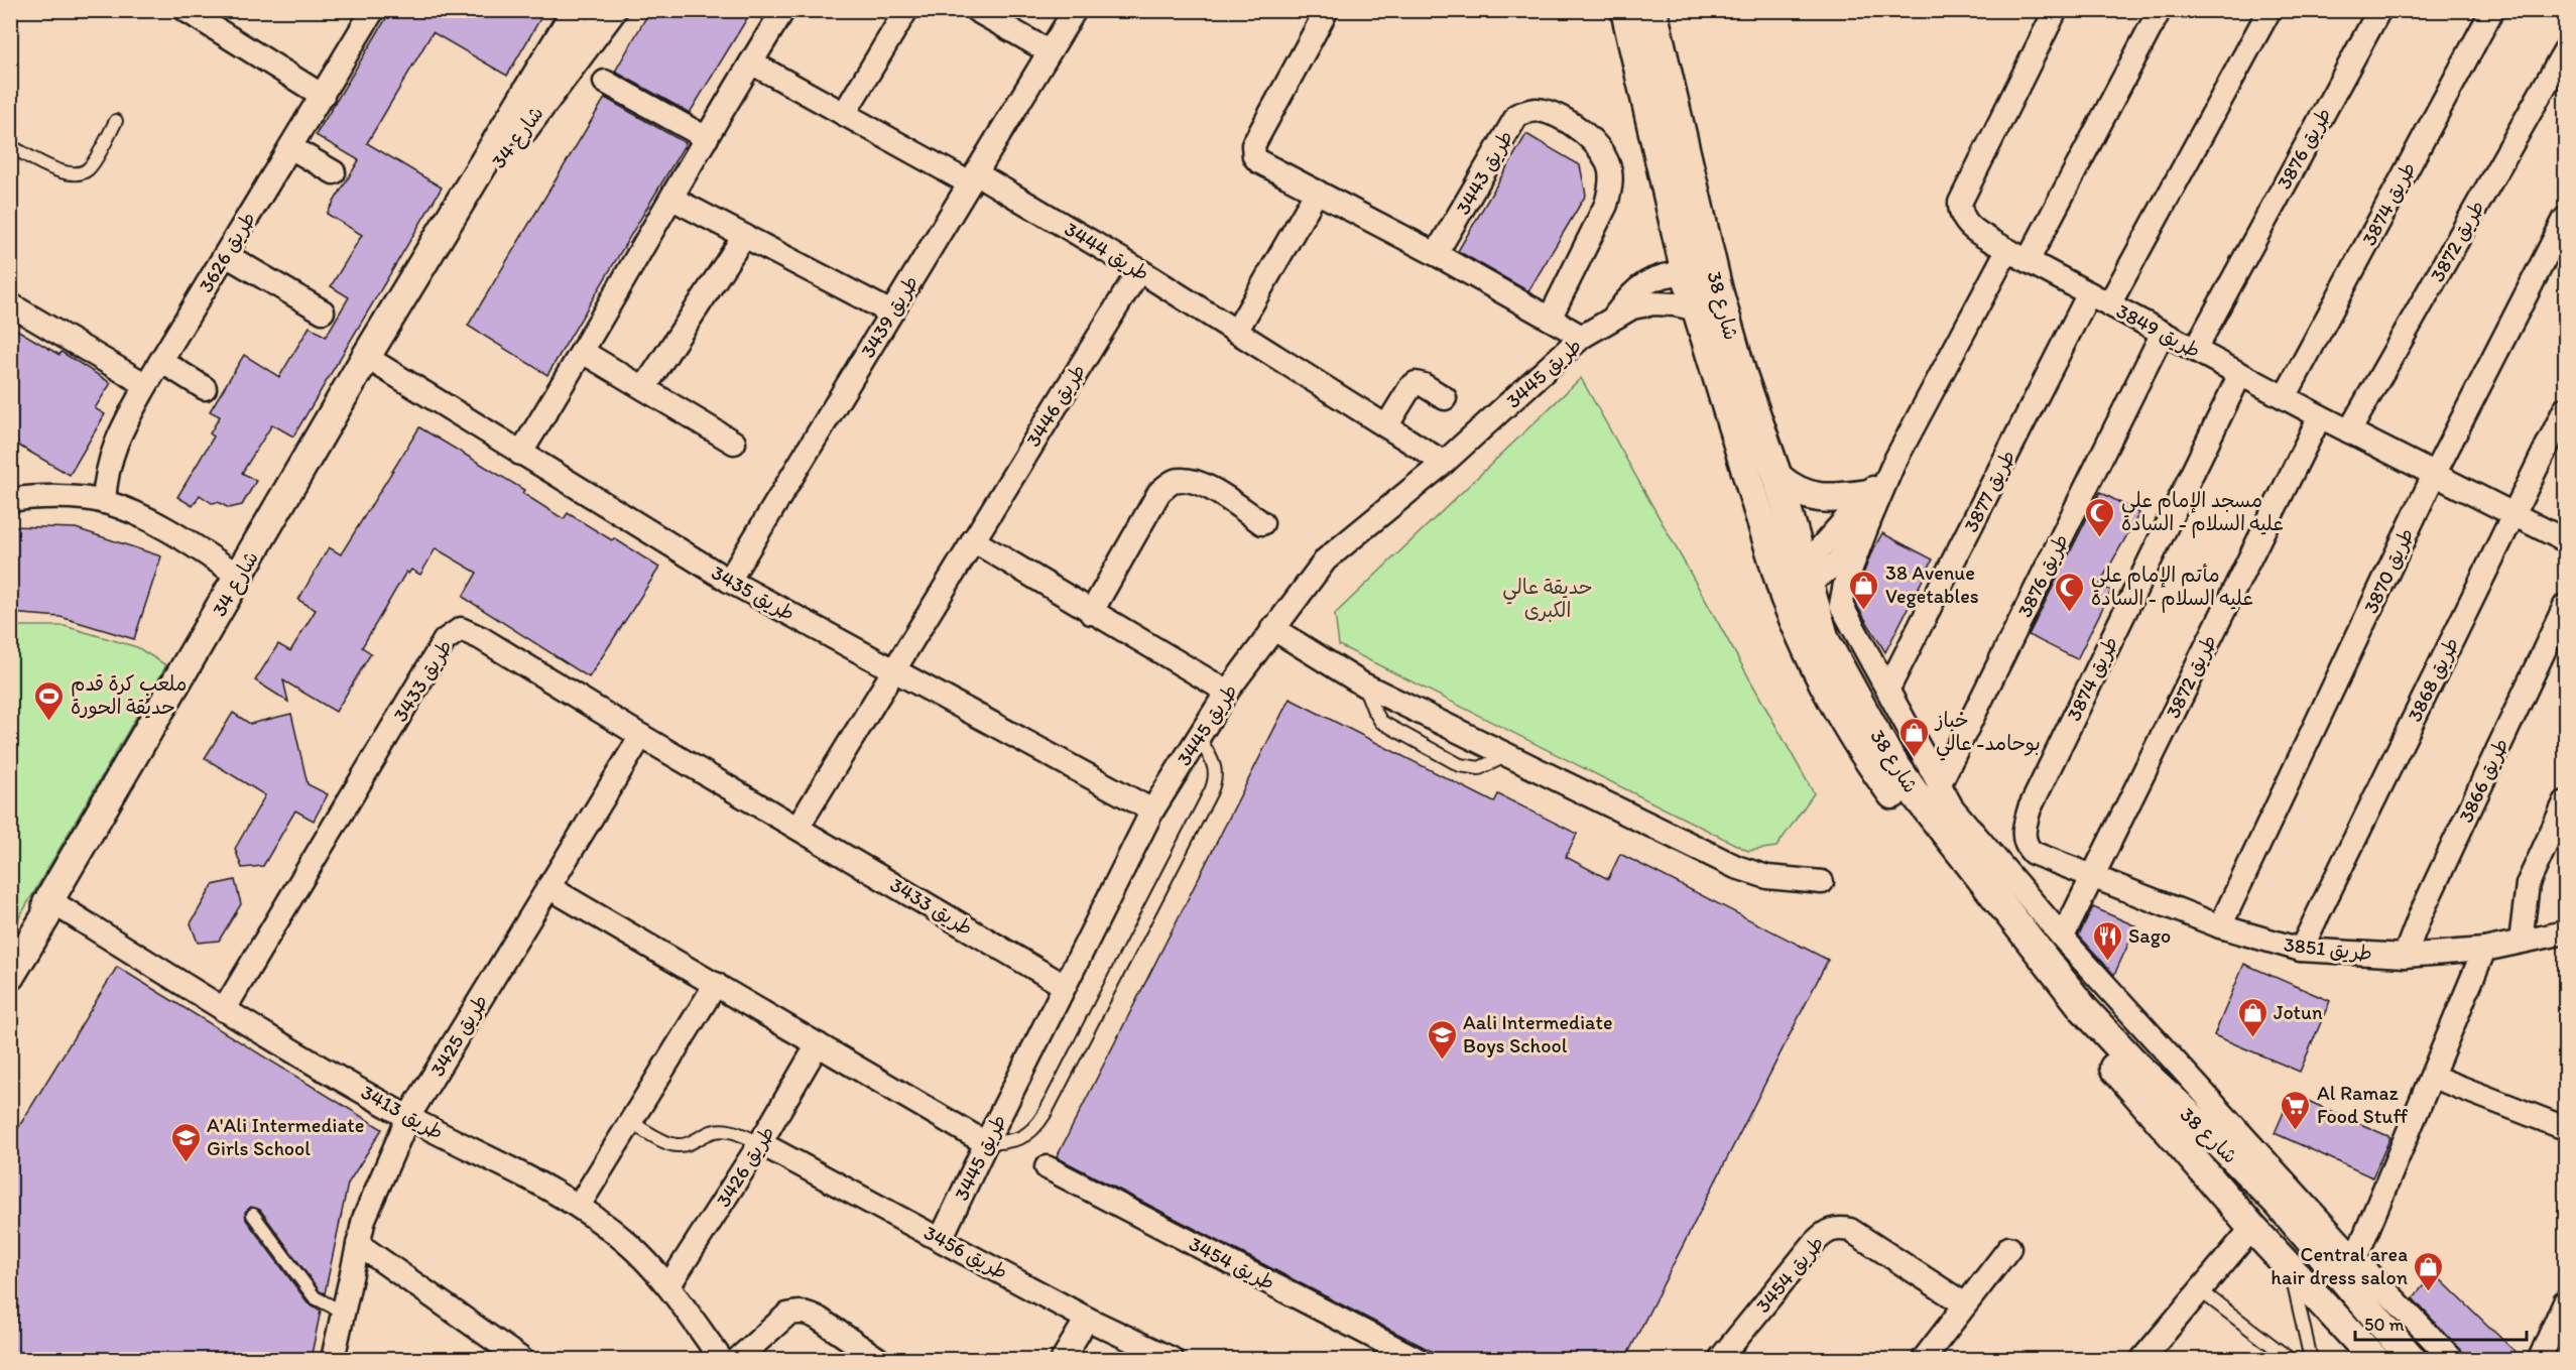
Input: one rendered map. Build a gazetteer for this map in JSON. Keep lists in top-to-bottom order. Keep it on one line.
{"streets":{"street":["شارع 34","طريق 3876","طريق 3443","طريق 3874","طريق 3872","طريق 3444","طريق 3626","شارع 38","طريق 3439","طريق 3849","طريق 3445","طريق 3446","طريق 3877","طريق 3870","طريق 3435","طريق 3868","طريق 3433","طريق 3866","طريق 3851","طريق 3425","طريق 3413","طريق 3426","طريق 3456","طريق 3454"]},"crossings":[["شارع 34","طريق 3435"],["شارع 34","طريق 3413"],["طريق 3876","طريق 3849"],["طريق 3874","طريق 3849"],["طريق 3874","طريق 3851"],["طريق 3872","طريق 3849"],["طريق 3872","طريق 3851"],["طريق 3444","طريق 3439"],["طريق 3444","طريق 3445"],["طريق 3444","طريق 3446"],["طريق 3439","طريق 3435"],["طريق 3849","طريق 3877"],["طريق 3849","طريق 3870"],["طريق 3849","طريق 3868"],["طريق 3445","طريق 3435"],["طريق 3445","طريق 3433"],["طريق 3445","طريق 3456"],["طريق 3446","طريق 3435"],["طريق 3870","طريق 3851"],["طريق 3868","طريق 3851"],["طريق 3433","طريق 3425"],["طريق 3433","طريق 3413"],["طريق 3866","طريق 3851"],["طريق 3425","طريق 3413"],["طريق 3413","طريق 3426"],["طريق 3426","طريق 3456"]],"parks":["حديقة عالي الكبرى"],"places":{"mosque":["مسجد الإمام علي عليه السلام - السادة","مأتم الإمام علي عليه السلام - السادة"],"shop":["38 Avenue Vegetables","خباز بوحامد- عالي","Jotun","Central area hair dress salon"],"sports":["ملعب كرة قدم حديقة الحورة"],"restaurant":["Sago"],"school or university":["Aali Intermediate Boys School","A'Ali Intermediate Girls School"],"supermarket":["Al Ramaz Food Stuff"]},"scale_bar":"50 m"}
